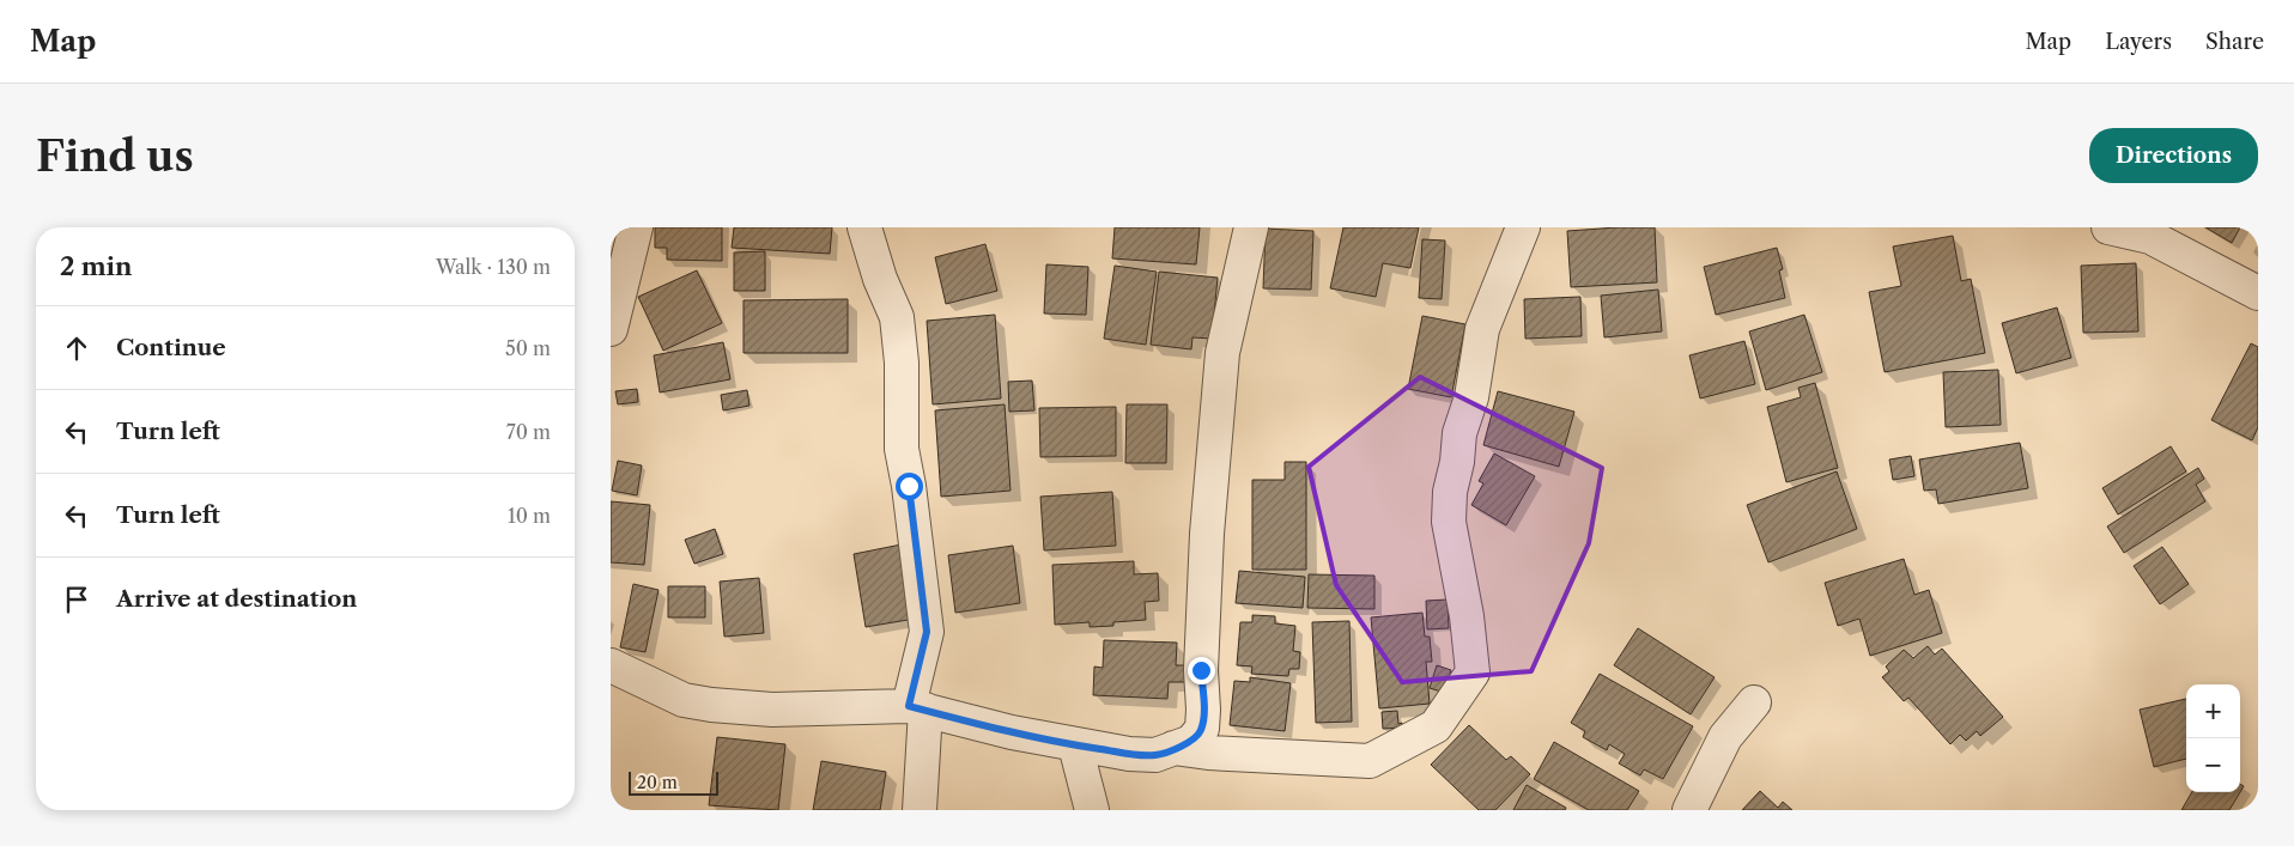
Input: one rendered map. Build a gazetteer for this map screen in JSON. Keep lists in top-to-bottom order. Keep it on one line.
{"scale_bar":"20 m","page":{"header":"Map","nav":["Map","Layers","Share"],"buttons":"Directions","title":"Find us","heading":["2 min","Walk · 130 m"],"list":[["Continue","50 m"],["Turn left","70 m"],["Turn left","10 m"],"Arrive at destination"],"map_buttons":["+","−"],"scale":"20 m"}}
